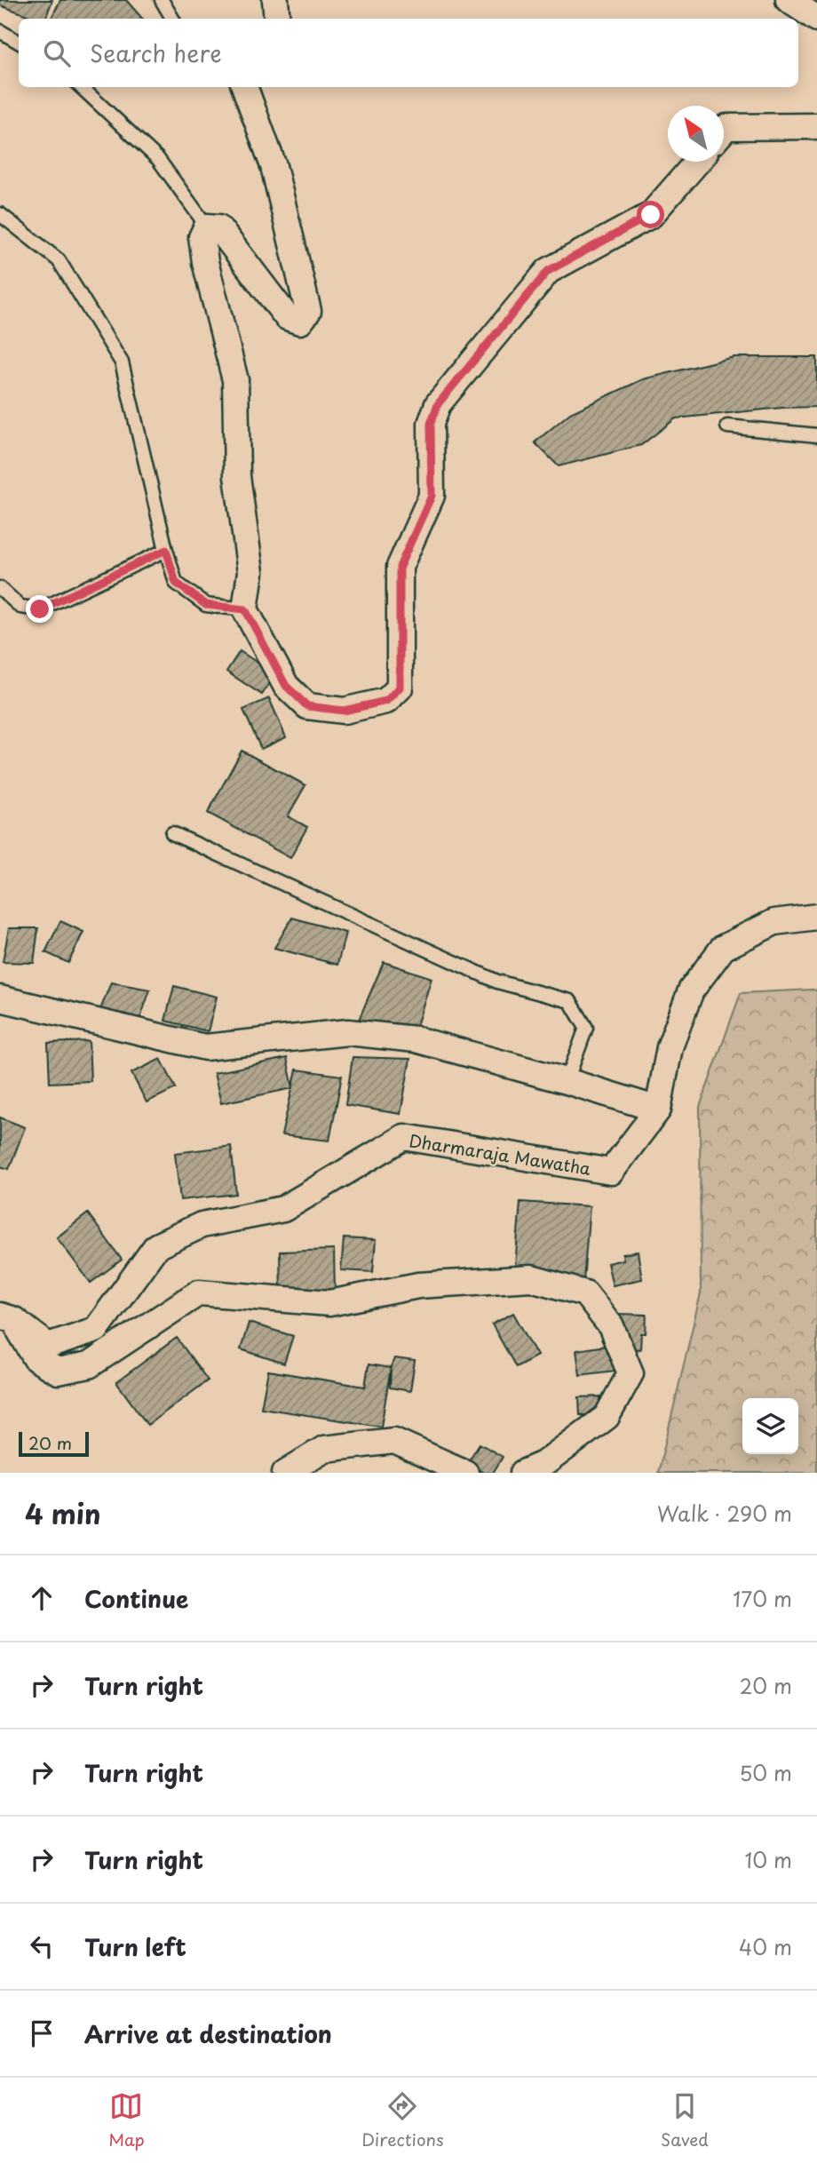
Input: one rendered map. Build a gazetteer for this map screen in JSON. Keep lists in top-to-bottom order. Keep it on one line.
{"streets":{"street":["Dharmaraja Mawatha"]},"scale_bar":"20 m","north":"top left","page":{"search":"Search here","scale":"20 m","heading":["4 min","Walk · 290 m"],"list":[["Continue","170 m"],["Turn right","20 m"],["Turn right","50 m"],["Turn right","10 m"],["Turn left","40 m"],"Arrive at destination"],"nav":["Map","Directions","Saved"]}}
